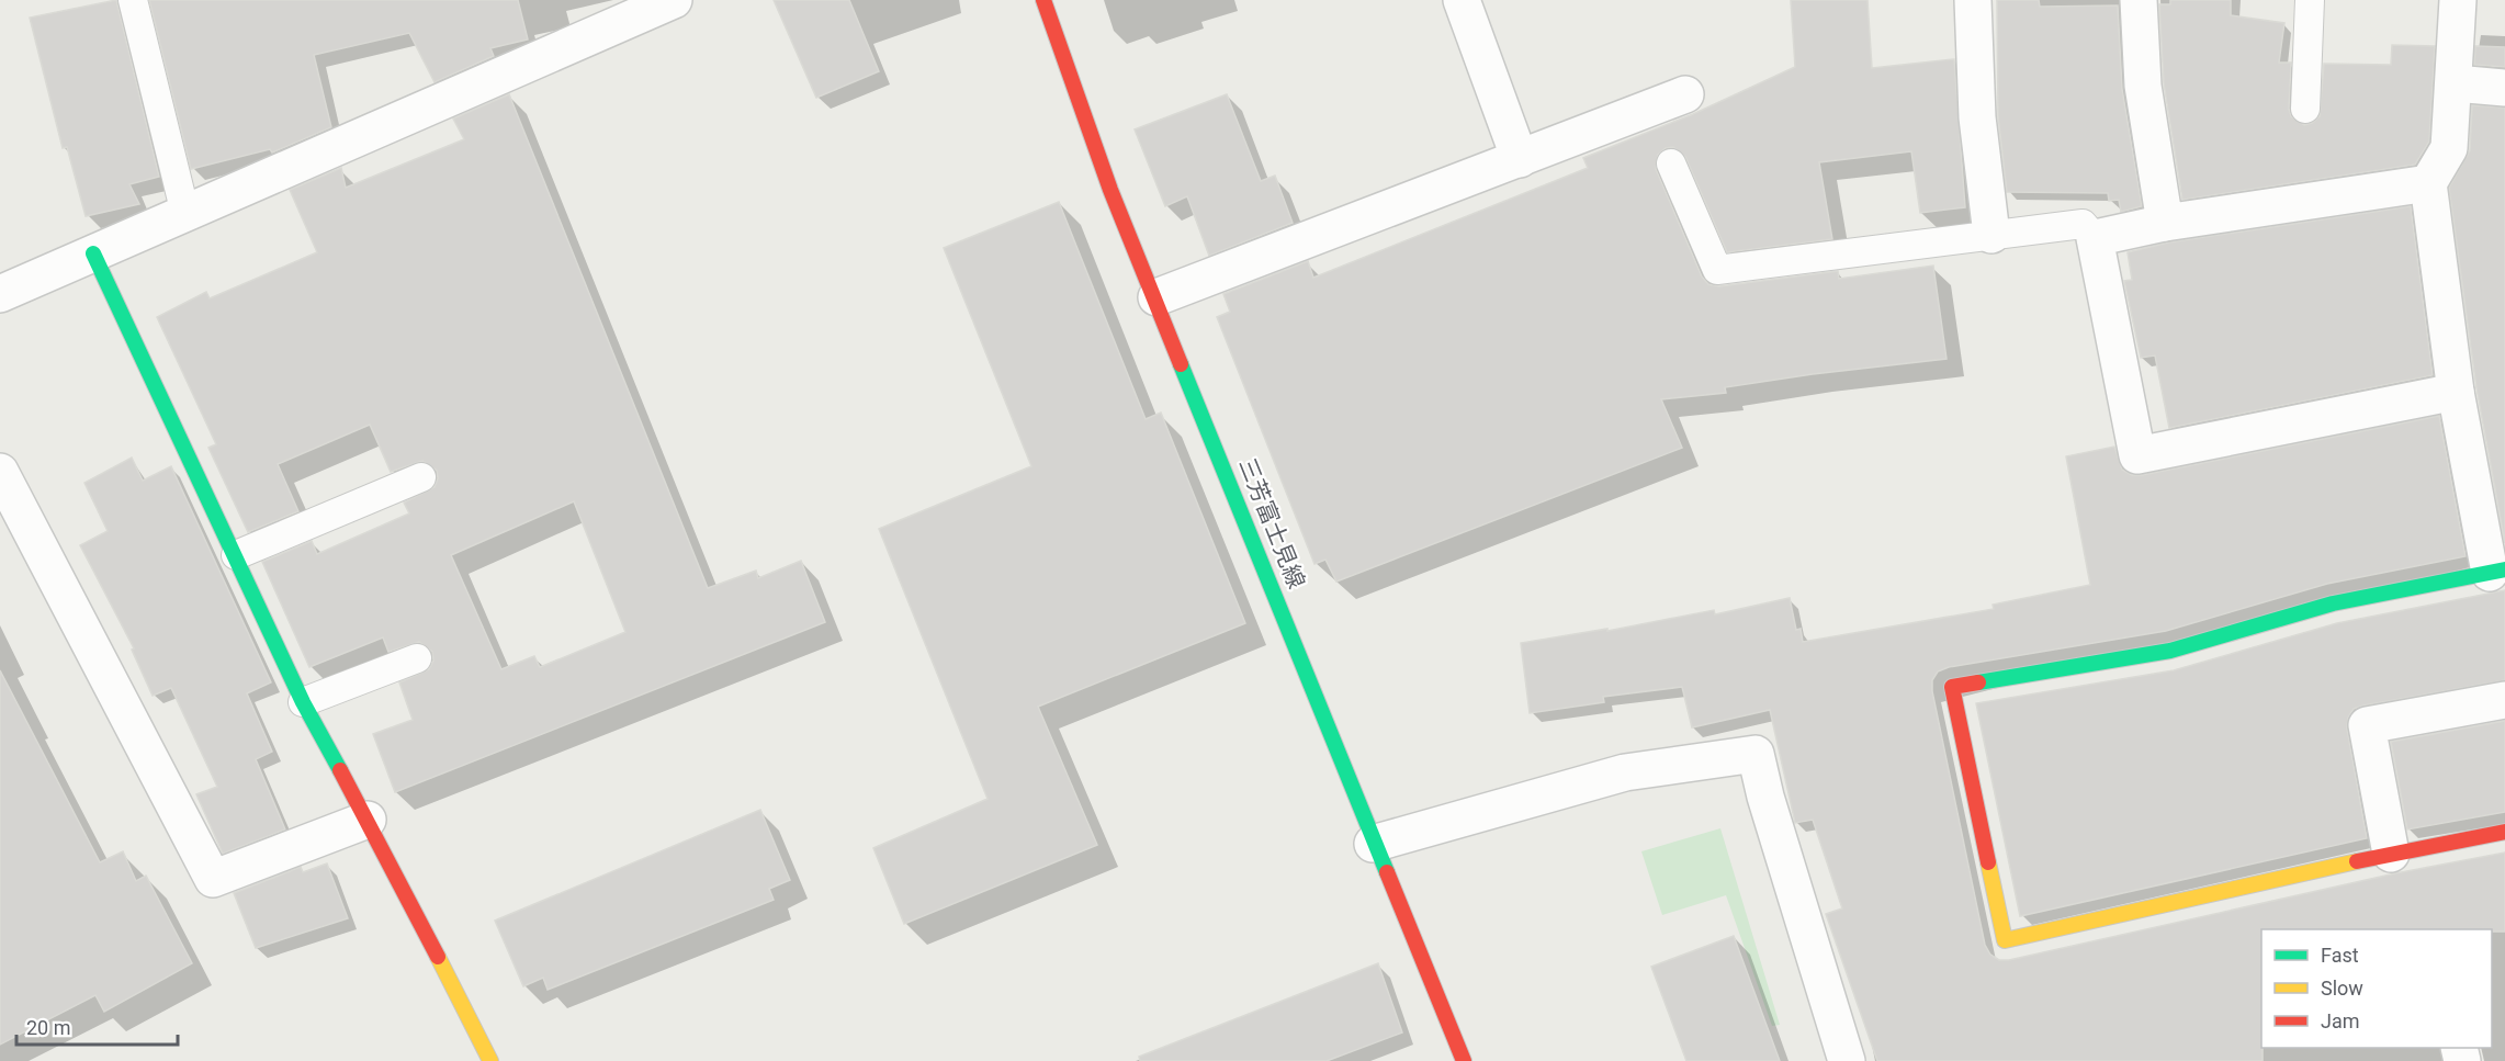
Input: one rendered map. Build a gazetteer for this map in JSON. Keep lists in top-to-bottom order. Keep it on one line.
{"streets":{"street":["三芳富士見線"]},"legend":["Fast","Slow","Jam"],"scale_bar":"20 m"}
